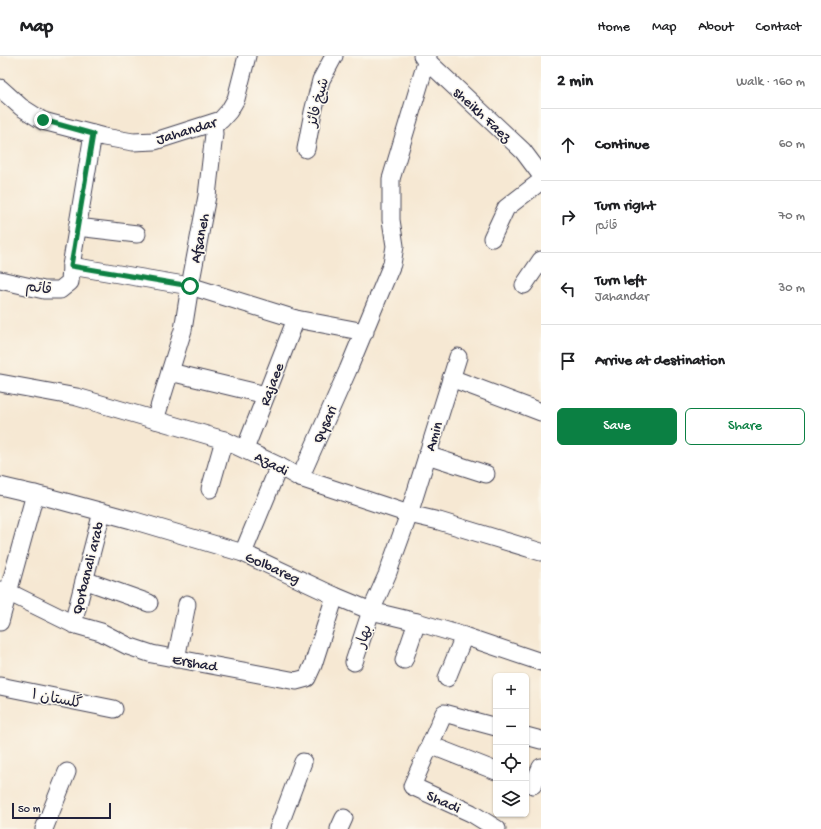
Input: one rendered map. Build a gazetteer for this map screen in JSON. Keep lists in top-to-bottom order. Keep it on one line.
{"streets":{"street":["شیخ فائز","sheikh Faez","Jahandar","Afsaneh","قائم","Rajaee","Qysari","Amin","Azadi","Golbareg","Qorbanali arab","بهار","Ershad","گلستان ۱","Shadi"]},"crossings":[["sheikh Faez","Qysari"],["Jahandar","Afsaneh"],["Jahandar","قائم"],["Afsaneh","Azadi"],["Rajaee","Azadi"],["Qysari","Azadi"],["Amin","Azadi"],["Golbareg","Qorbanali arab"],["Golbareg","بهار"],["Golbareg","Ershad"],["Qorbanali arab","Ershad"]],"scale_bar":"50 m","page":{"header":"Map","nav":["Home","Map","About","Contact"],"heading":["2 min","Walk · 160 m"],"list":[["Continue","60 m"],["Turn right","قائم","70 m"],["Turn left","Jahandar","30 m"],"Arrive at destination"],"buttons":["Save","Share"],"map_buttons":["+","−"],"scale":"50 m"}}
